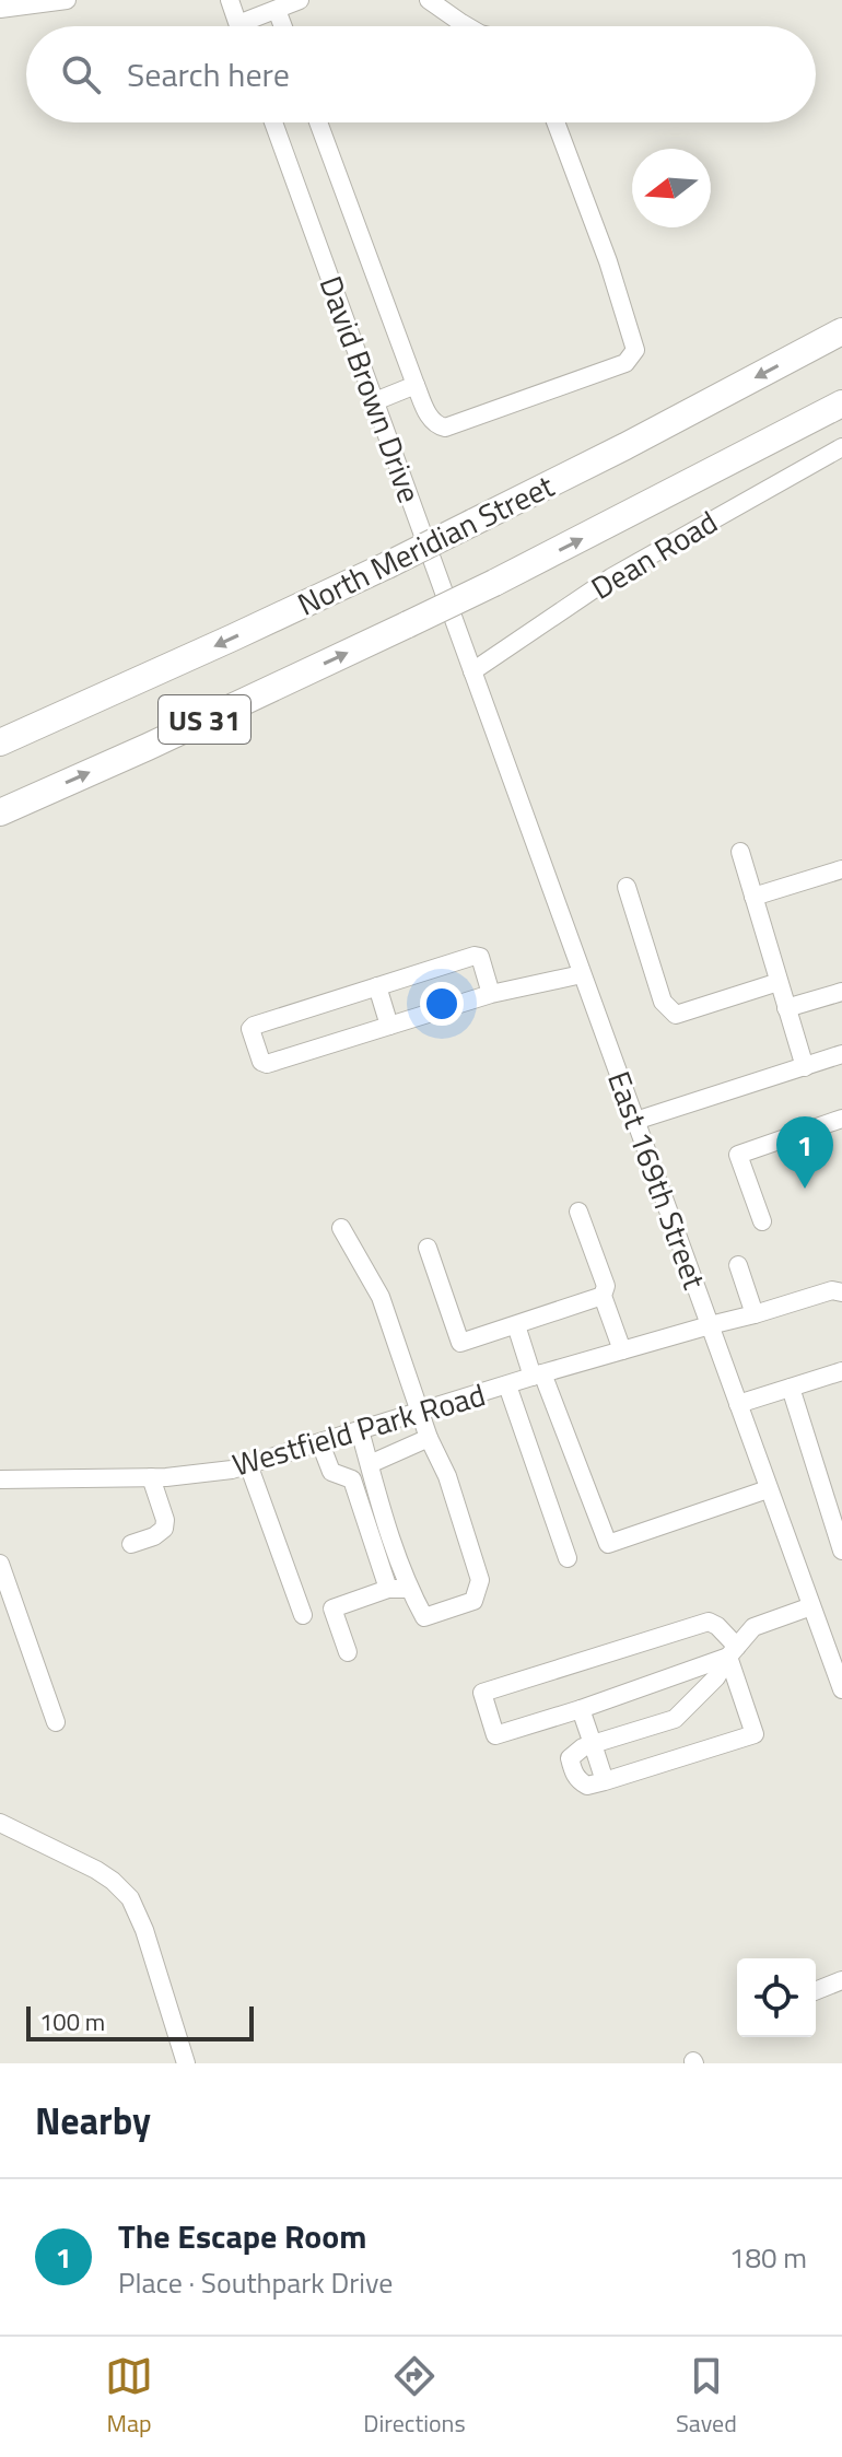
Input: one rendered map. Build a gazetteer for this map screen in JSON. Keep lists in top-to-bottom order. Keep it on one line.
{"streets":{"highway":["North Meridian Street","US 31"],"street":["David Brown Drive","Dean Road","East 169th Street","Westfield Park Road"]},"crossings":[["David Brown Drive","Dean Road"],["David Brown Drive","East 169th Street"],["Dean Road","East 169th Street"],["East 169th Street","Westfield Park Road"]],"scale_bar":"100 m","north":"left","page":{"search":"Search here","pins":"1","scale":"100 m","heading":"Nearby","list":[{"mark":"1","name":"The Escape Room","note":"Place · Southpark Drive","value":"180 m"}],"nav":["Map","Directions","Saved"]}}
